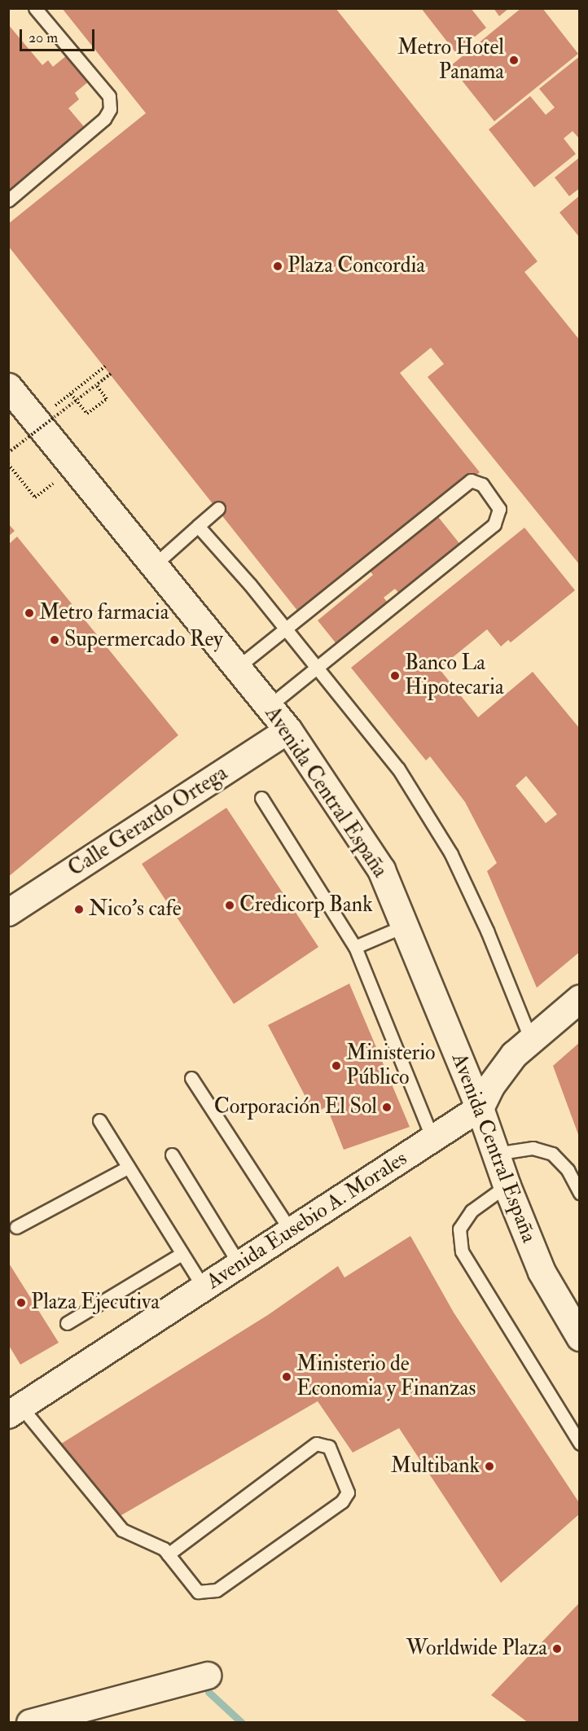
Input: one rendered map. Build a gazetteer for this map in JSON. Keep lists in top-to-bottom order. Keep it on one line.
{"streets":{"main road":["Avenida Central España","Avenida Eusebio A. Morales"],"street":["Calle Gerardo Ortega"]},"crossings":[["Avenida Central España","Calle Gerardo Ortega"],["Avenida Central España","Avenida Eusebio A. Morales"]],"places":["Metro Hotel Panama","Plaza Concordia","Metro farmacia","Supermercado Rey","Banco La Hipotecaria","Credicorp Bank","Nico's cafe","Ministerio Público","Corporación El Sol","Plaza Ejecutiva","Ministerio de Economia y Finanzas","Multibank","Worldwide Plaza"],"scale_bar":"20 m"}
